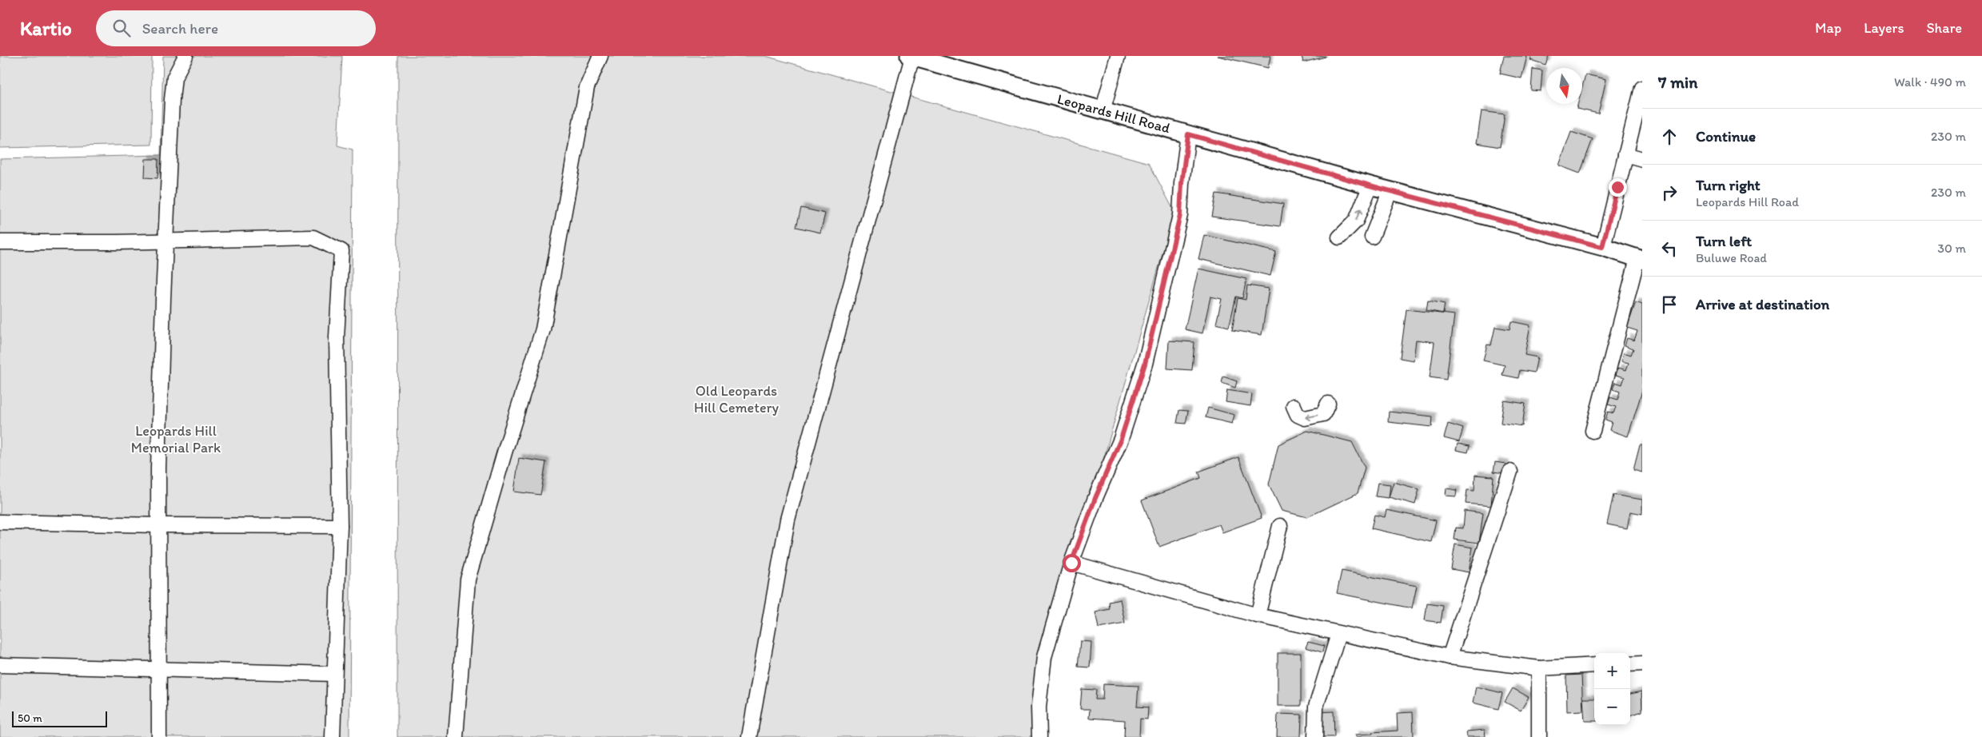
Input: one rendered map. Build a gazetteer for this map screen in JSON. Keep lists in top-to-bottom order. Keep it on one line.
{"streets":{"main road":["Leopards Hill Road"]},"parks":["Old Leopards Hill Cemetery","Leopards Hill Memorial Park"],"scale_bar":"50 m","north":"bottom","page":{"header":"Kartio","search":"Search here","nav":["Map","Layers","Share"],"heading":["7 min","Walk · 490 m"],"list":[["Continue","230 m"],["Turn right","Leopards Hill Road","230 m"],["Turn left","Buluwe Road","30 m"],"Arrive at destination"],"map_buttons":["+","−"],"scale":"50 m"}}
